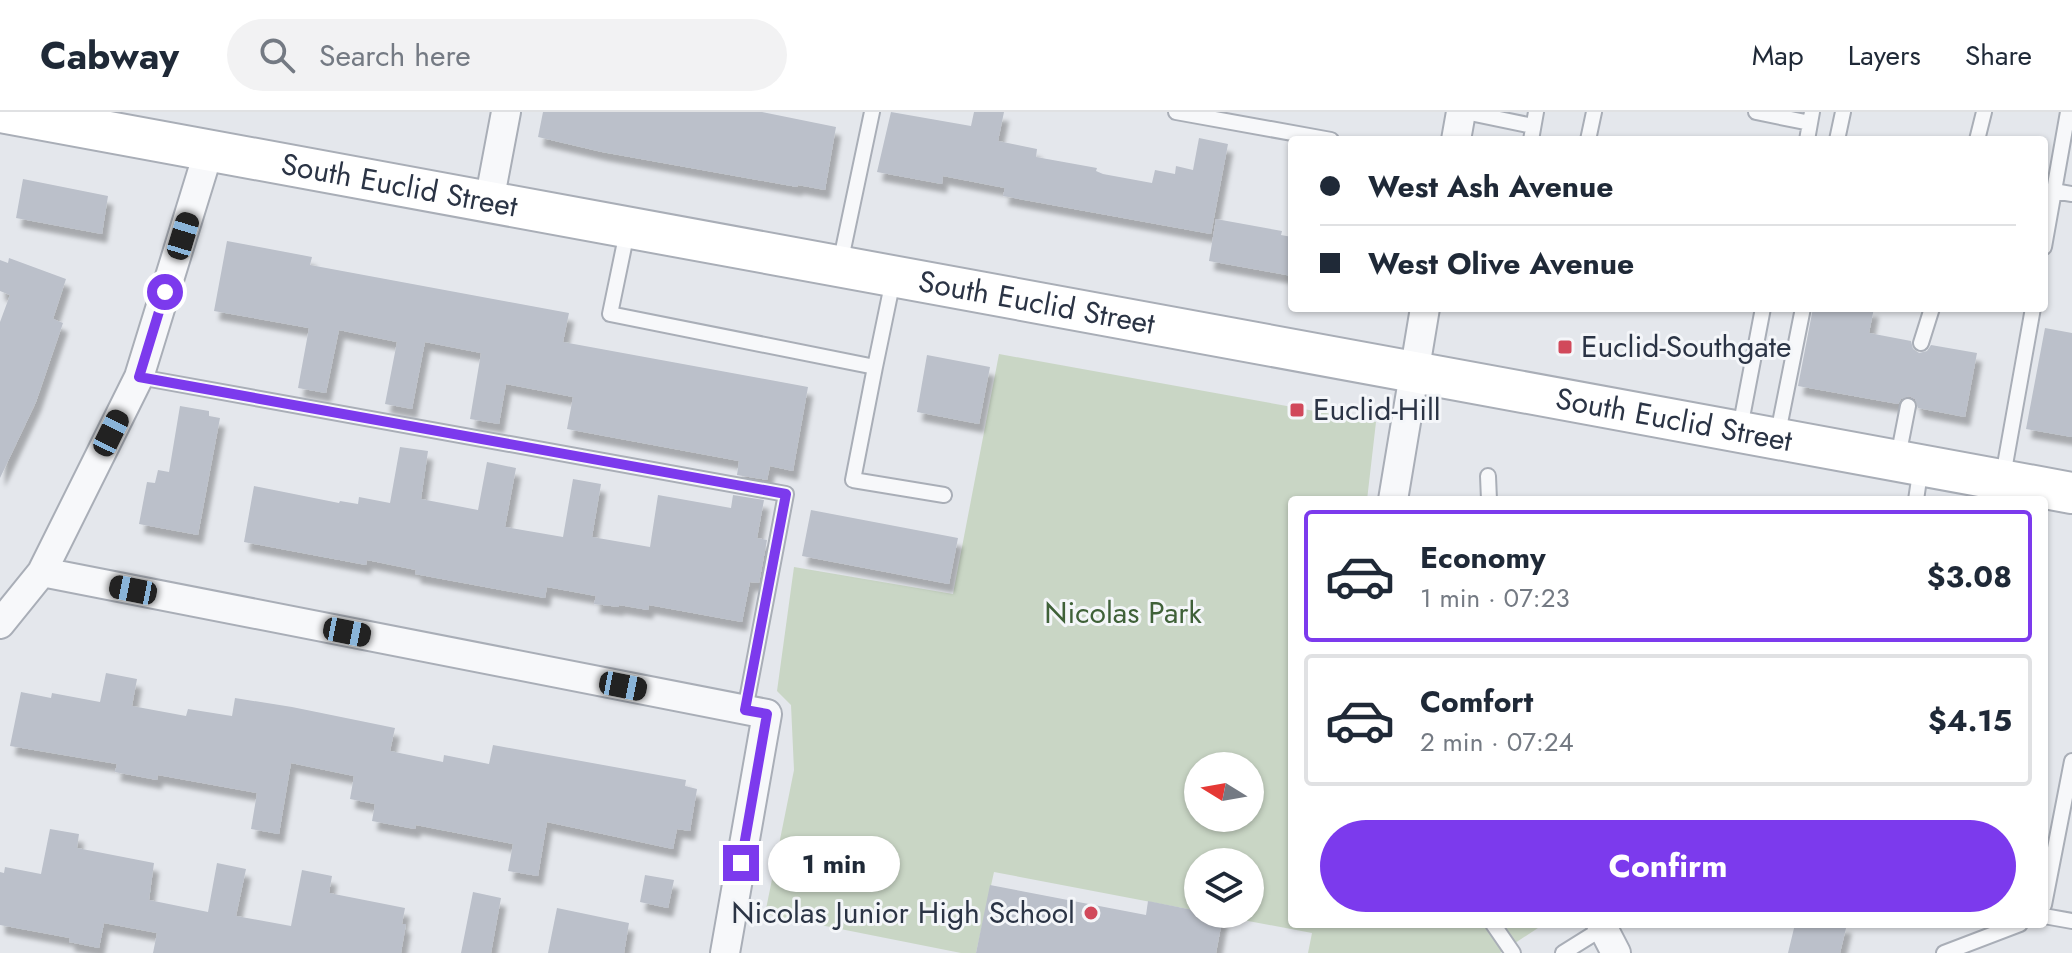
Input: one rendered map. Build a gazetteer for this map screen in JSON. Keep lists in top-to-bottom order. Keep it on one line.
{"streets":{"main road":["South Euclid Street"]},"parks":["Nicolas Park"],"places":{"transit":["Euclid-Southgate","Euclid-Hill"],"other":["Nicolas Junior High School"]},"north":"left","page":{"header":"Cabway","search":"Search here","nav":["Map","Layers","Share"],"banner":["West Ash Avenue","West Olive Avenue"],"list":[{"name":"Economy","note":"1 min · 07:23","value":"$3.08"},{"name":"Comfort","note":"2 min · 07:24","value":"$4.15"}],"buttons":"Confirm","bubble":"1 min"}}
